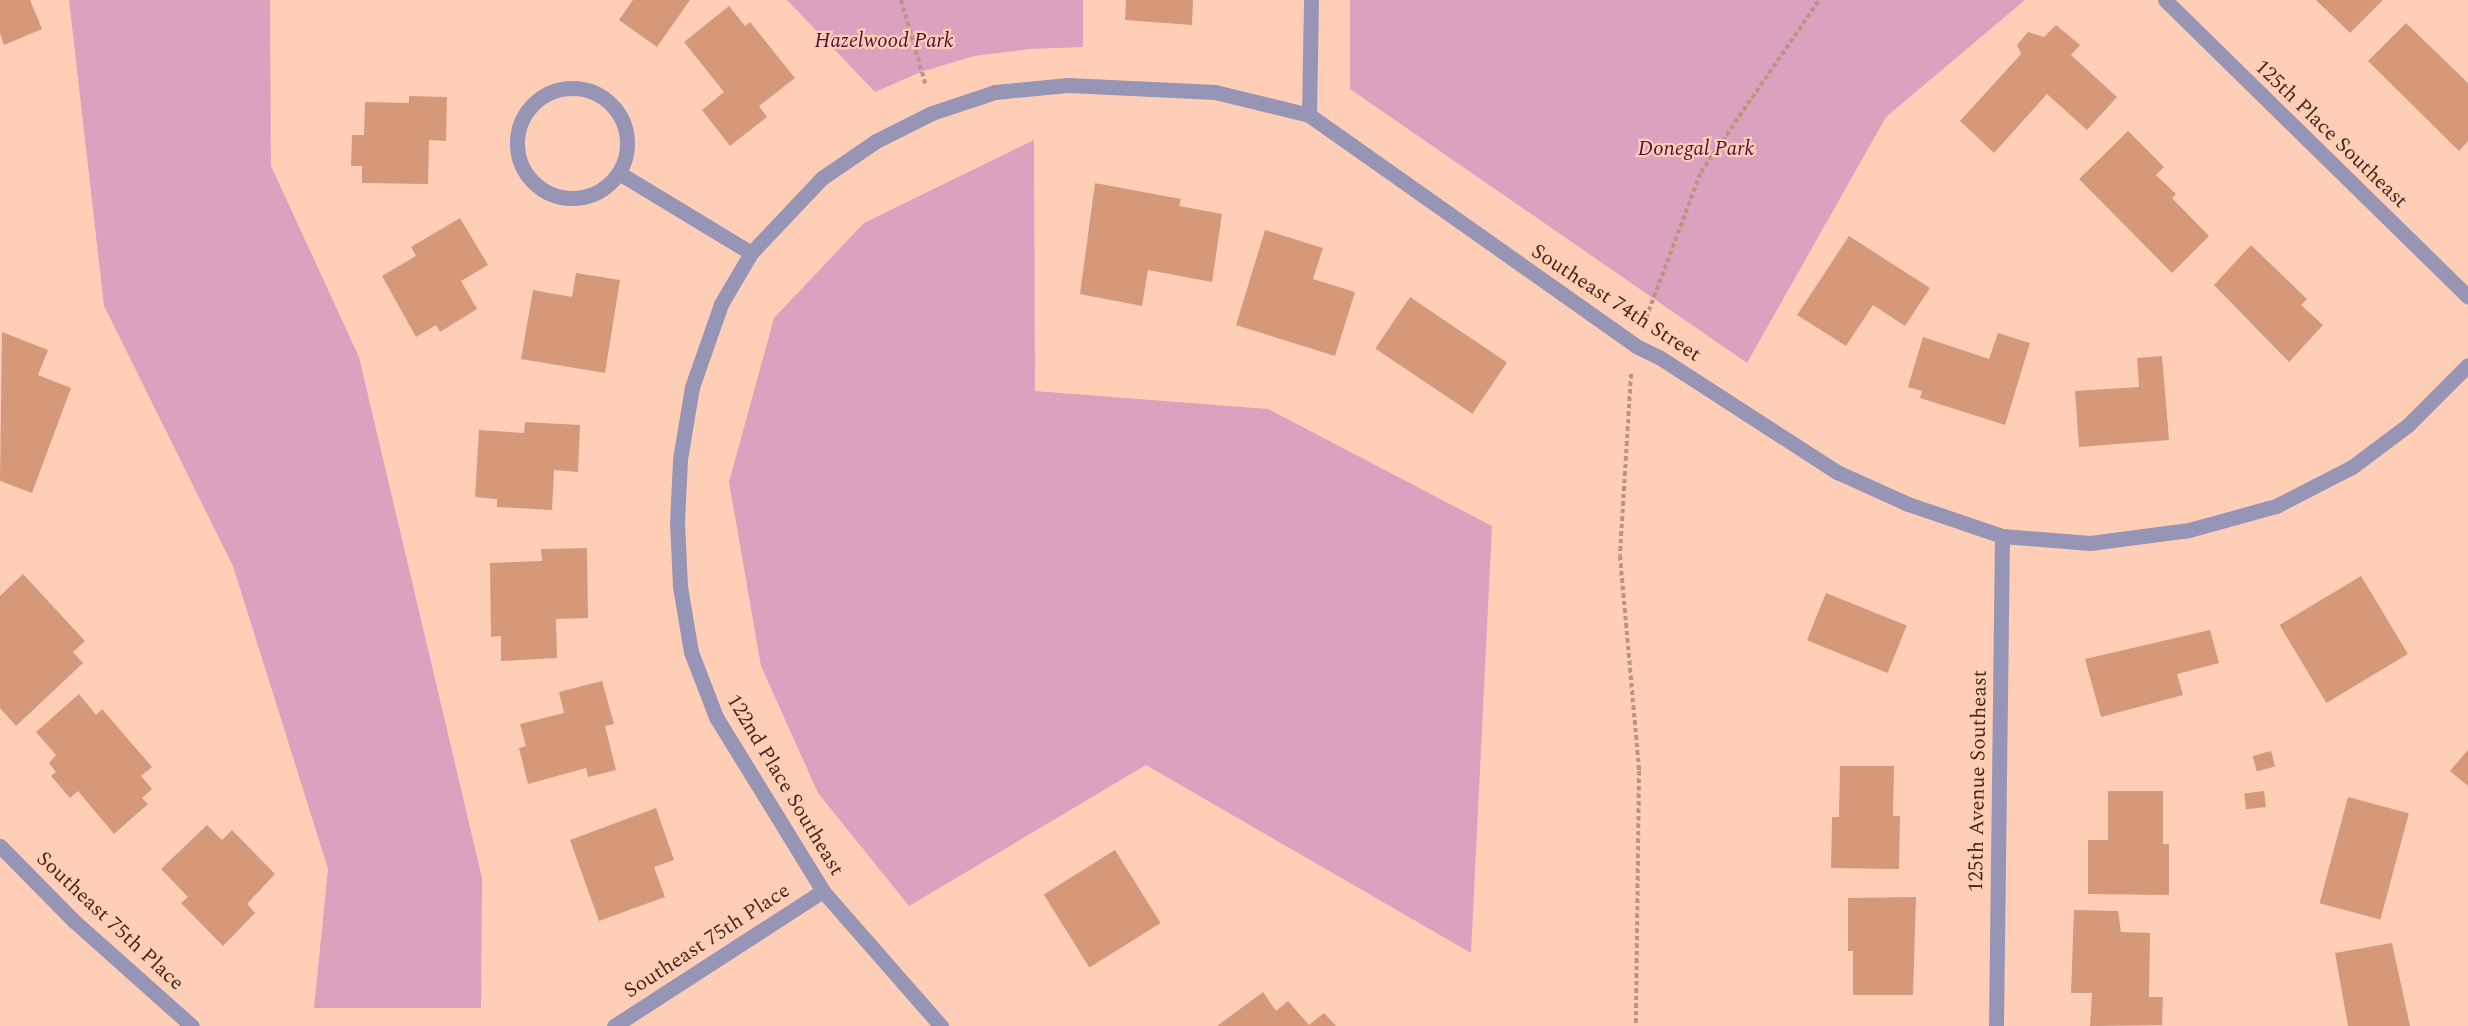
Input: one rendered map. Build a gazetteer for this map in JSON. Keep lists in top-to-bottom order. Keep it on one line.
{"streets":{"street":["125th Place Southeast","Southeast 74th Street","125th Avenue Southeast","122nd Place Southeast","Southeast 75th Place"]},"crossings":[["Southeast 74th Street","125th Avenue Southeast"],["Southeast 74th Street","122nd Place Southeast"],["122nd Place Southeast","Southeast 75th Place"]],"parks":["Hazelwood Park","Donegal Park"]}
